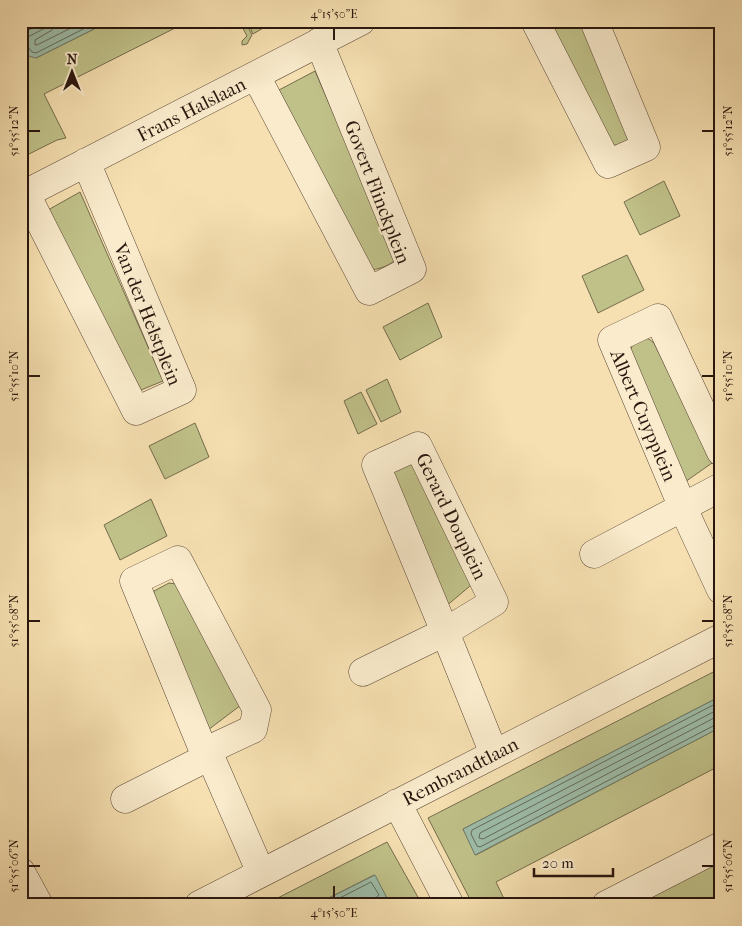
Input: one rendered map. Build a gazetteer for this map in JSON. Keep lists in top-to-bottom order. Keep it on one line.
{"streets":{"street":["Frans Halslaan","Govert Flinckplein","Van der Helstplein","Albert Cuypplein","Gerard Douplein","Rembrandtlaan"]},"crossings":[["Frans Halslaan","Govert Flinckplein"],["Frans Halslaan","Van der Helstplein"],["Gerard Douplein","Rembrandtlaan"]],"scale_bar":"20 m","north":"top","coordinates":["4°15'50\"E","51°55'12\"N","51°55'10\"N","51°55'08\"N","51°55'06\"N"]}
